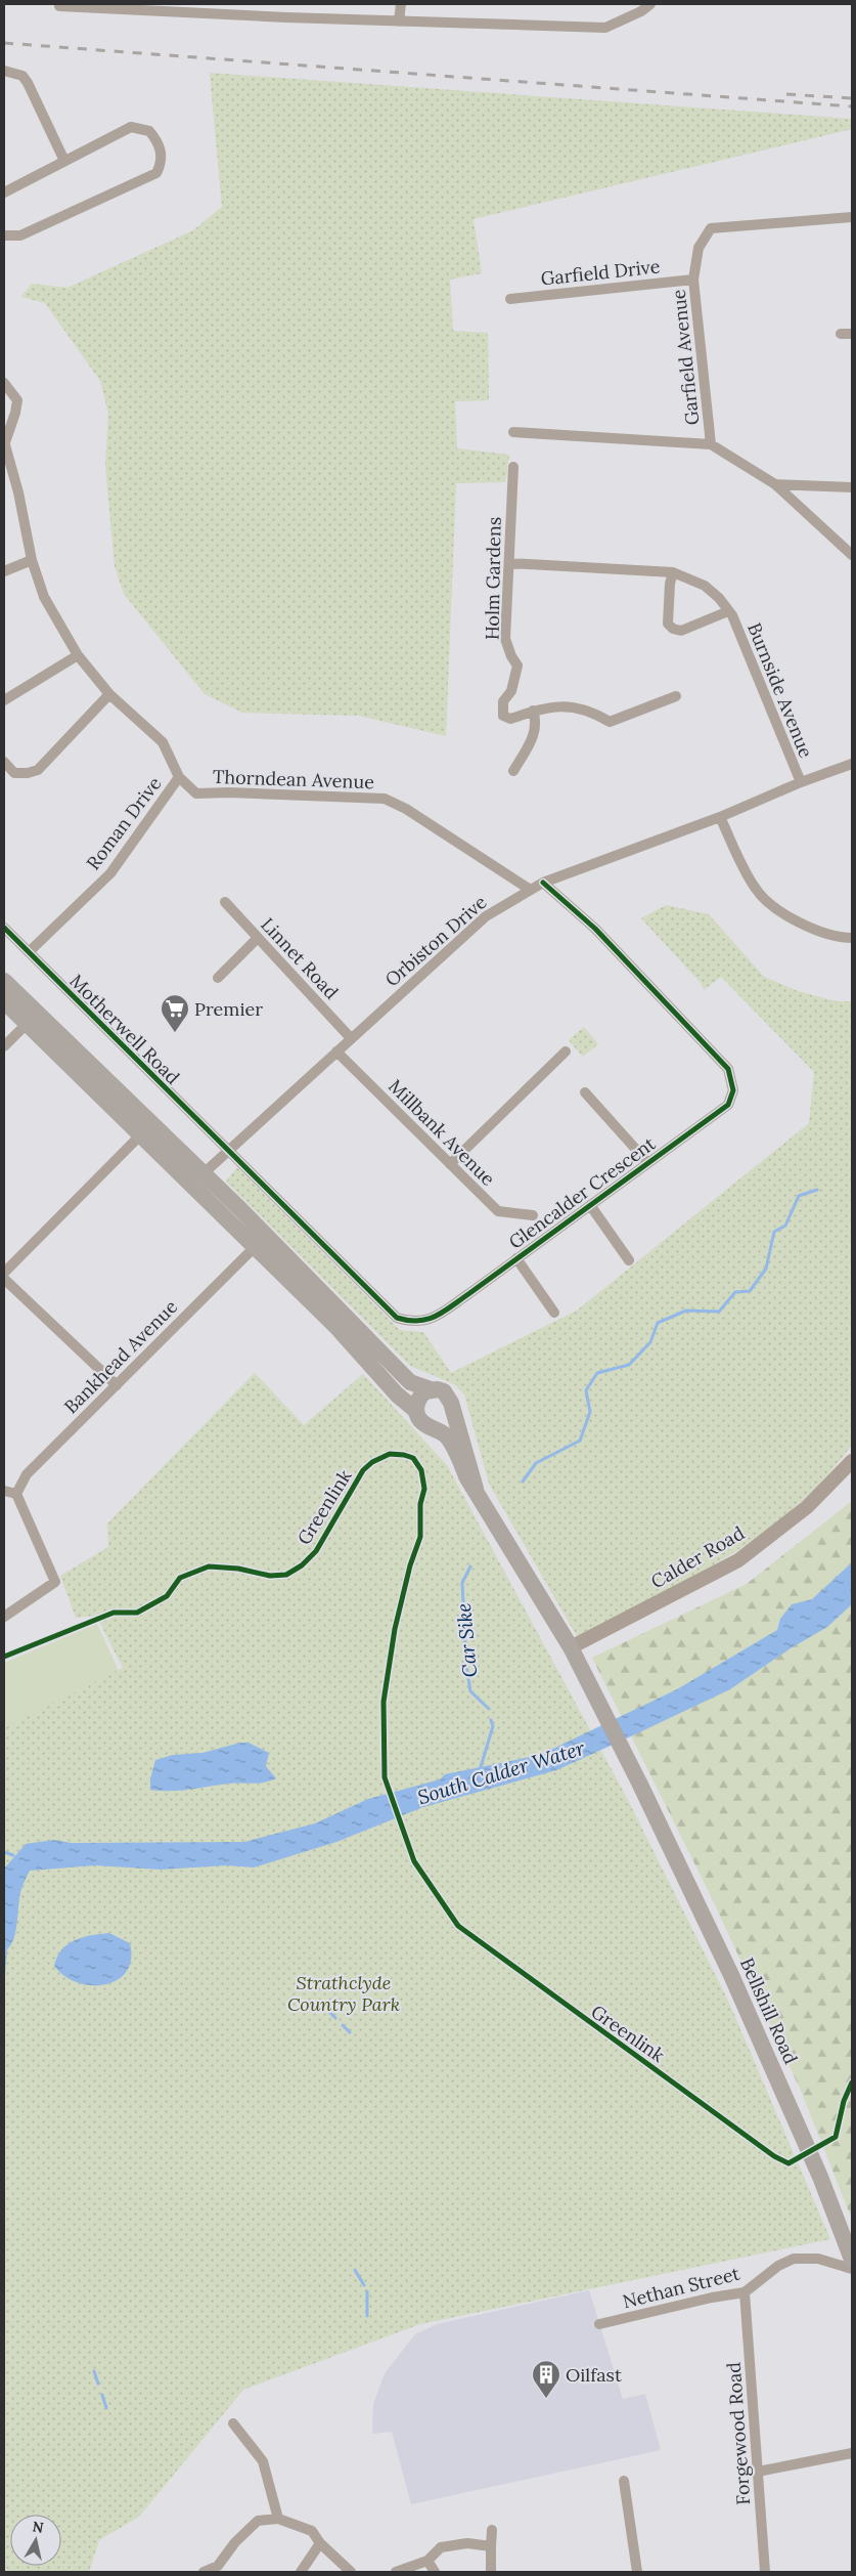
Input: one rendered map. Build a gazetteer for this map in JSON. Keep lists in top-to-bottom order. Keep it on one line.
{"streets":{"main road":["Bellshill Road"],"street":["Garfield Drive","Garfield Avenue","Holm Gardens","Burnside Avenue","Thorndean Avenue","Roman Drive","Orbiston Drive","Linnet Road","Motherwell Road","Millbank Avenue","Glencalder Crescent","Bankhead Avenue","Calder Road","Nethan Street","Forgewood Road"],"cycle path":["Greenlink"]},"crossings":[["Garfield Drive","Garfield Avenue"],["Holm Gardens","Burnside Avenue"],["Burnside Avenue","Orbiston Drive"],["Thorndean Avenue","Roman Drive"],["Thorndean Avenue","Orbiston Drive"],["Roman Drive","Motherwell Road"],["Orbiston Drive","Linnet Road"],["Orbiston Drive","Motherwell Road"],["Orbiston Drive","Millbank Avenue"],["Orbiston Drive","Glencalder Crescent"],["Motherwell Road","Glencalder Crescent"],["Calder Road","Bellshill Road"],["Nethan Street","Forgewood Road"]],"water":["Car Sike","South Calder Water"],"parks":["Strathclyde Country Park"],"places":{"supermarket":["Premier"],"building":["Oilfast"]},"north":"top"}
